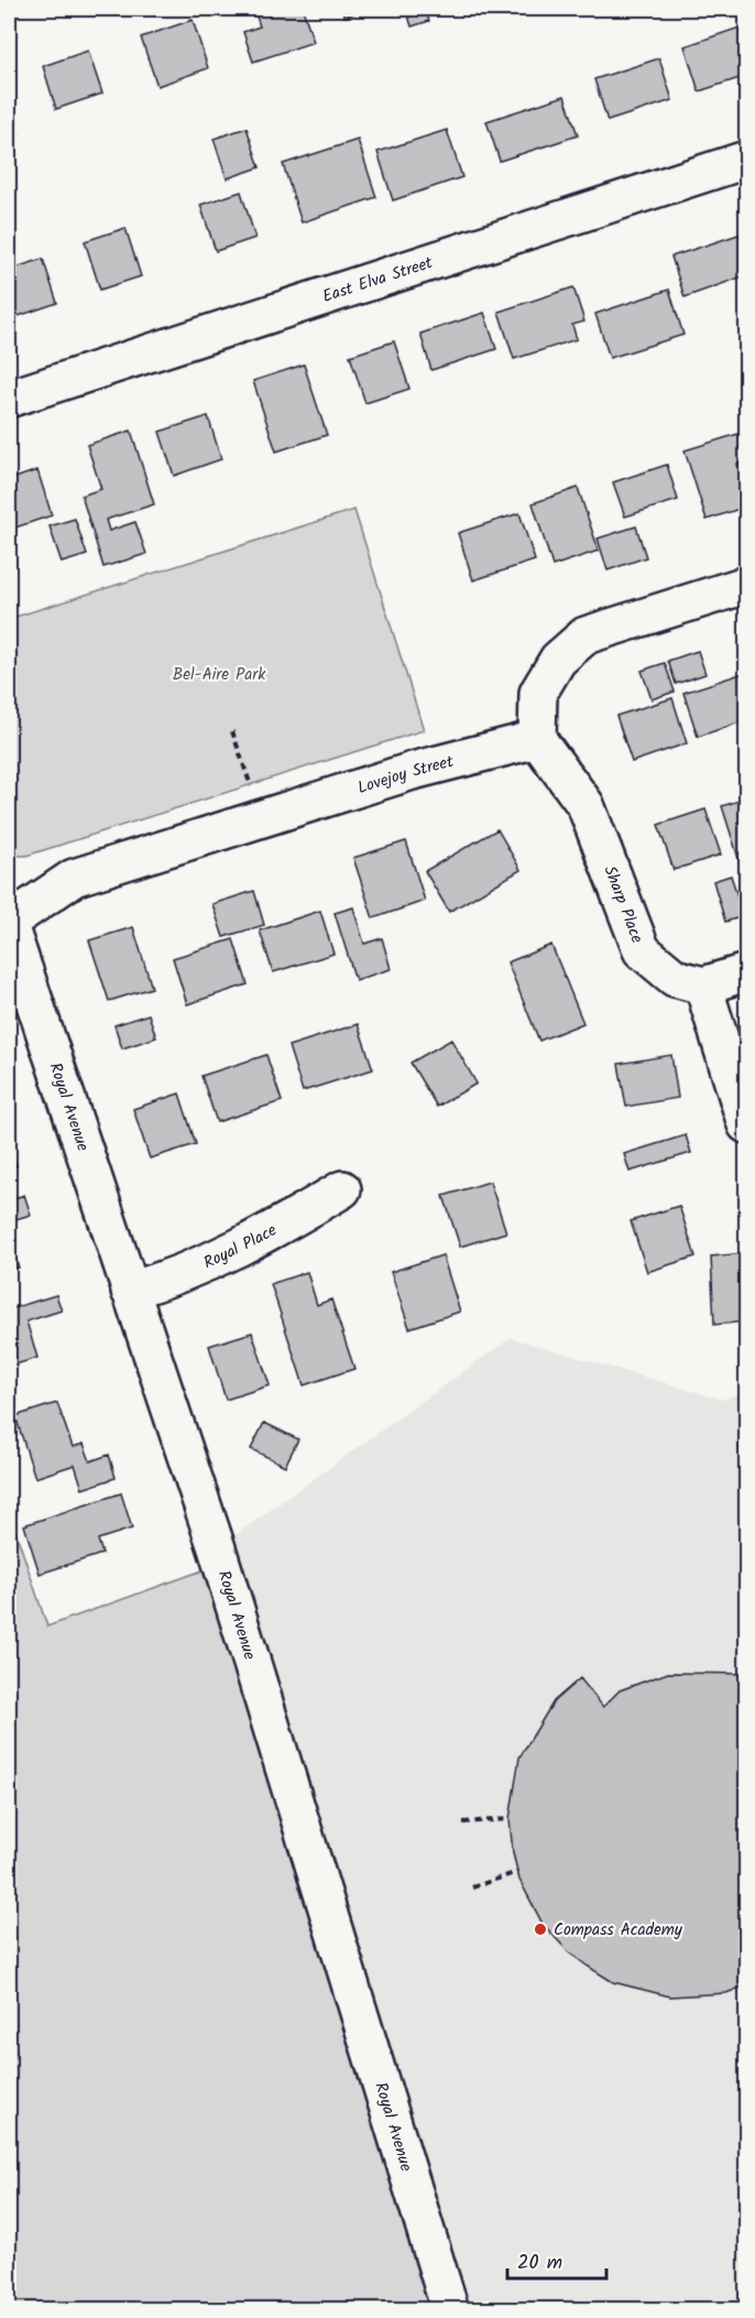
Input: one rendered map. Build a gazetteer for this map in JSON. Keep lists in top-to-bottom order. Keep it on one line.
{"streets":{"street":["East Elva Street","Lovejoy Street","Sharp Place","Royal Avenue","Royal Place"]},"crossings":[["Lovejoy Street","Sharp Place"],["Lovejoy Street","Royal Avenue"],["Royal Avenue","Royal Place"]],"parks":["Bel-Aire Park"],"places":["Compass Academy"],"scale_bar":"20 m"}
